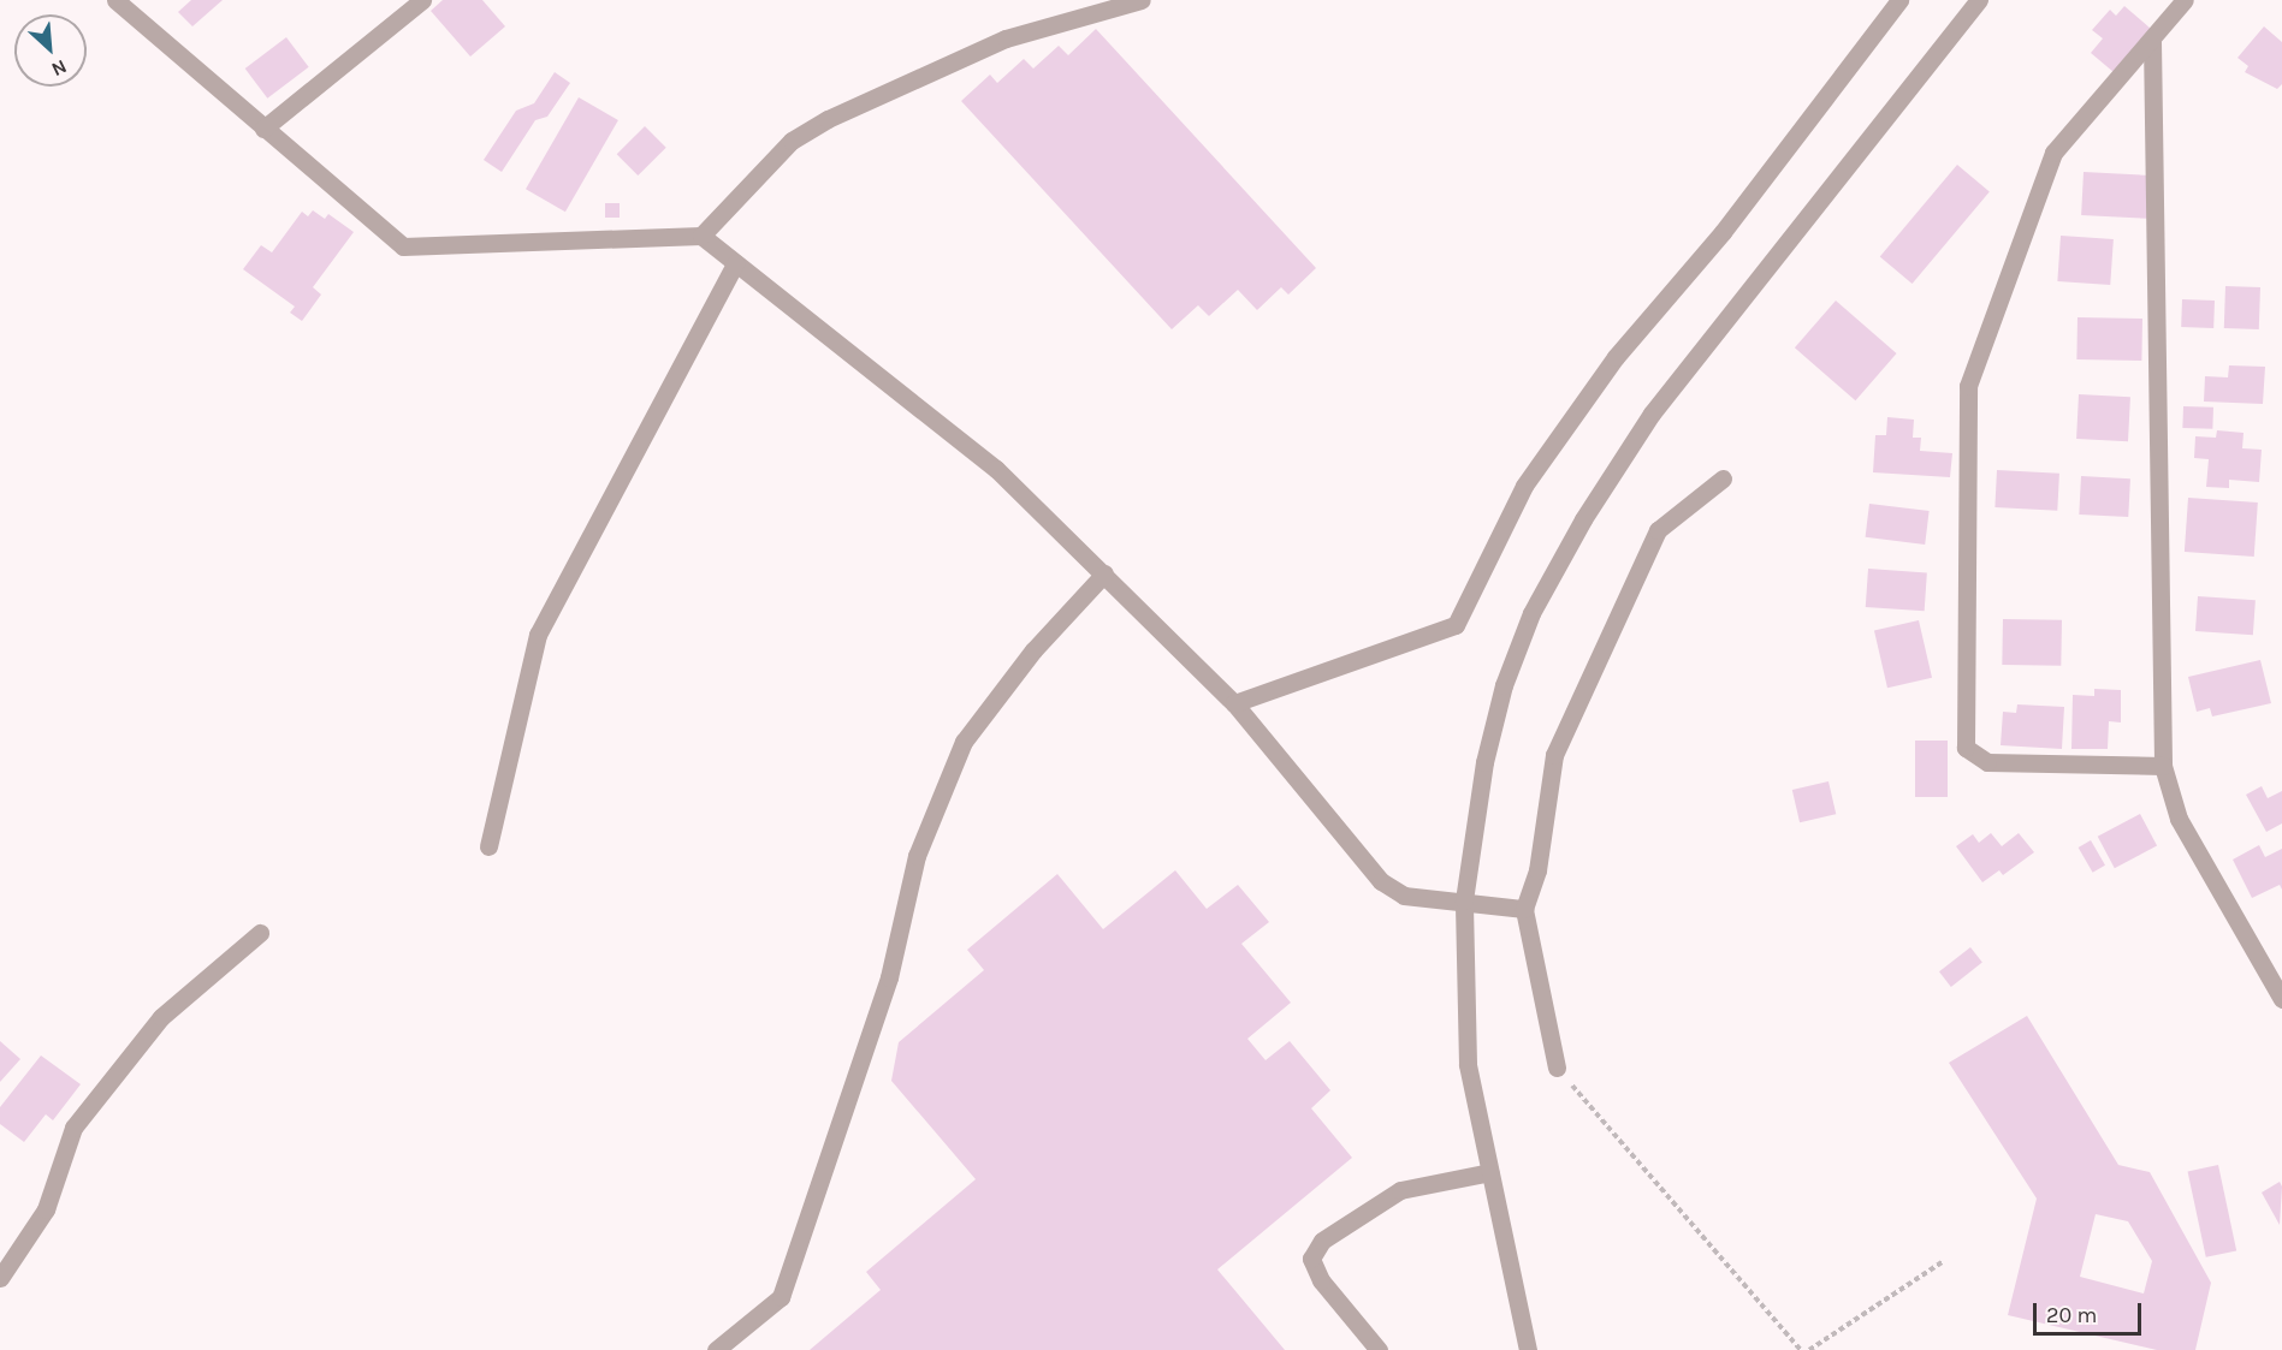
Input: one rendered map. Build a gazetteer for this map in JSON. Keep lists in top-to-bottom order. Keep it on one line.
{"scale_bar":"20 m","north":"bottom right"}
